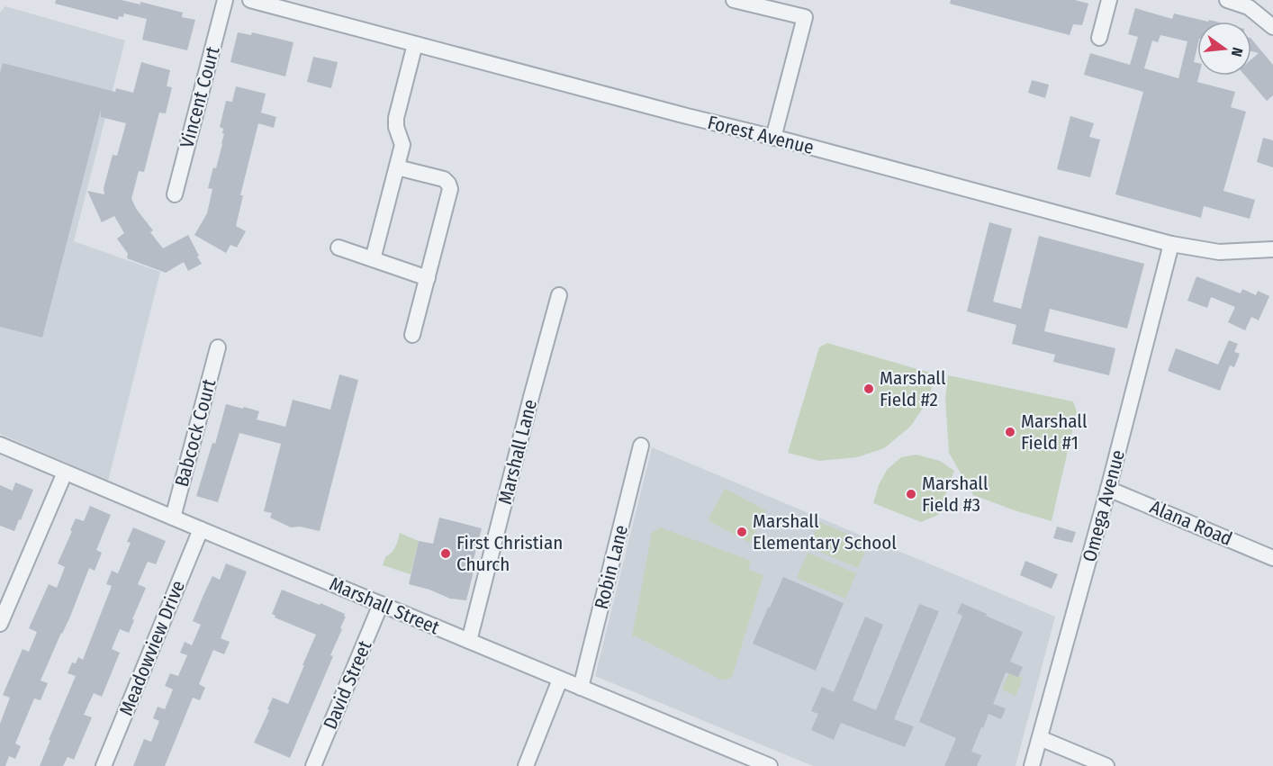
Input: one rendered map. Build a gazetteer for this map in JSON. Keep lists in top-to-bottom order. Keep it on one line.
{"streets":{"street":["Vincent Court","Forest Avenue","Babcock Court","Marshall Lane","Omega Avenue","Alana Road","Robin Lane","Marshall Street","Meadowview Drive","David Street"]},"crossings":[["Forest Avenue","Omega Avenue"],["Babcock Court","Marshall Street"],["Marshall Lane","Marshall Street"],["Omega Avenue","Alana Road"],["Robin Lane","Marshall Street"],["Marshall Street","Meadowview Drive"],["Marshall Street","David Street"]],"places":["Marshall Field #2","Marshall Field #1","Marshall Field #3","Marshall Elementary School","First Christian Church"],"north":"right"}
